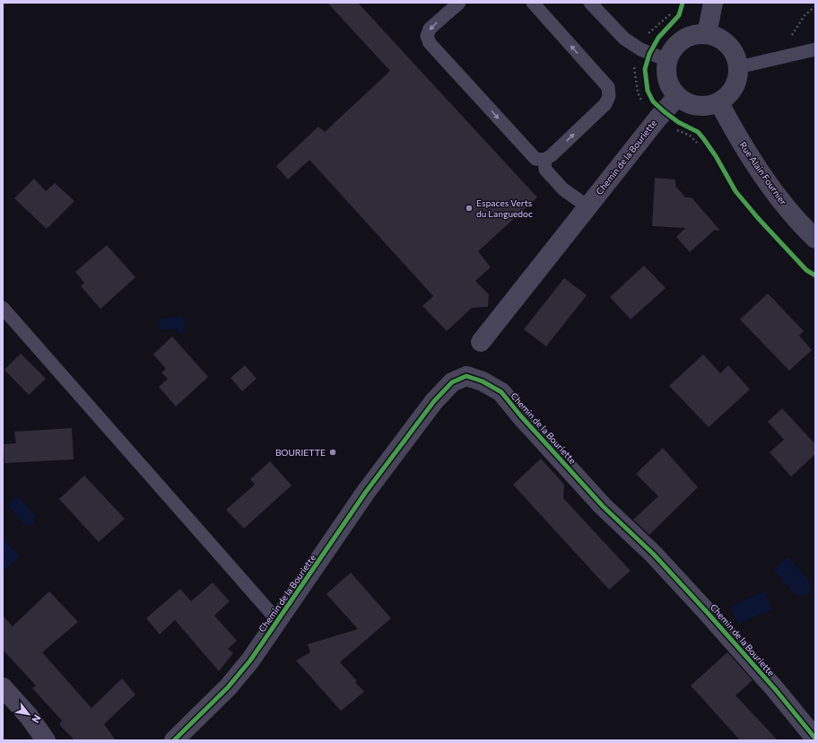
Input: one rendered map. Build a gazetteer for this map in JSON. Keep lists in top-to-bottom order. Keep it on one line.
{"streets":{"street":["Chemin de la Bouriette","Rue Alain Fournier"]},"crossings":[["Chemin de la Bouriette","Rue Alain Fournier"]],"places":["Espaces Verts du Languedoc","BOURIETTE"],"north":"bottom right"}
